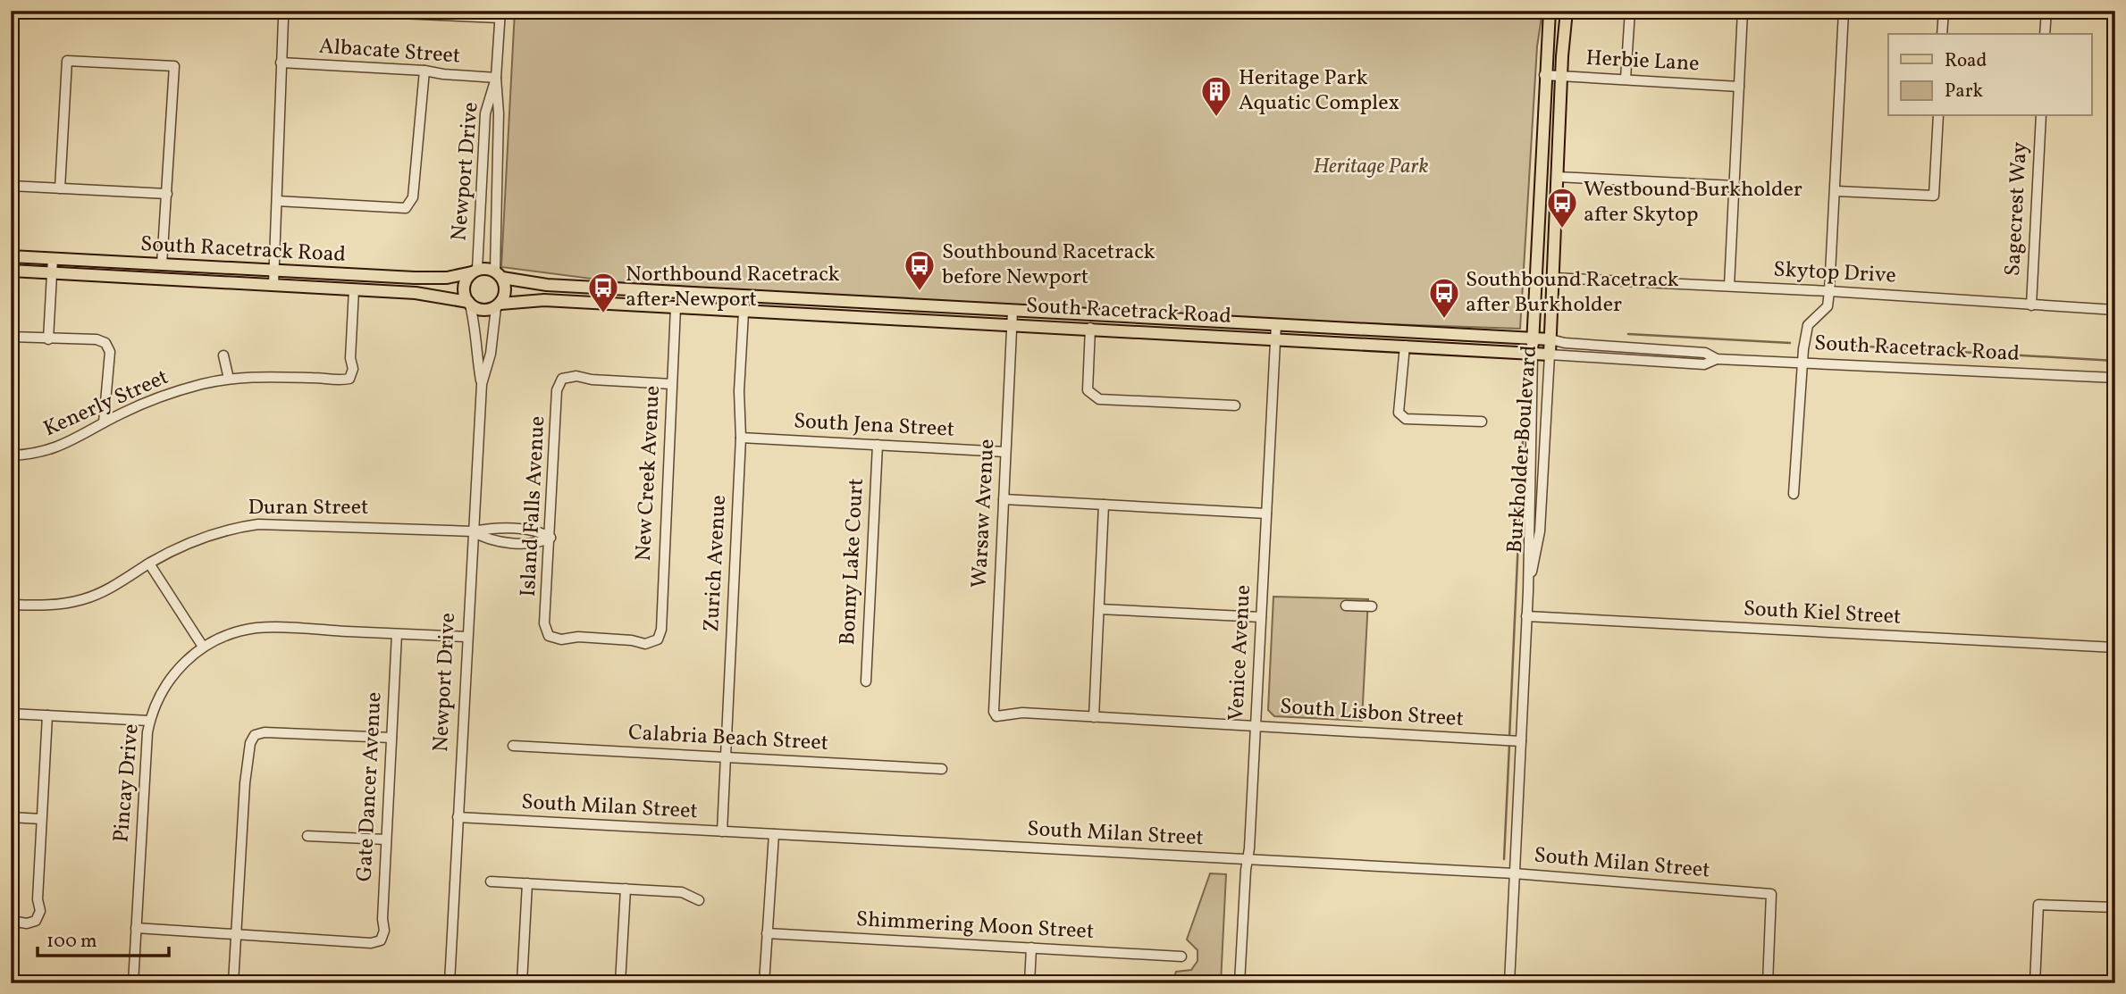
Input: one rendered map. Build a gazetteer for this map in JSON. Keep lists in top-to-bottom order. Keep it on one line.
{"streets":{"main road":["South Racetrack Road","Burkholder Boulevard"],"street":["Albacate Street","Herbie Lane","Newport Drive","Sagecrest Way","Skytop Drive","Kenerly Street","South Jena Street","New Creek Avenue","Island Falls Avenue","Duran Street","Warsaw Avenue","Bonny Lake Court","Zurich Avenue","South Kiel Street","Venice Avenue","South Lisbon Street","Calabria Beach Street","Pincay Drive","Gate Dancer Avenue","South Milan Street","Shimmering Moon Street"]},"crossings":[["Albacate Street","Newport Drive"],["Herbie Lane","Burkholder Boulevard"],["Newport Drive","South Racetrack Road"],["Newport Drive","Duran Street"],["Newport Drive","Pincay Drive"],["Newport Drive","South Milan Street"],["Sagecrest Way","Skytop Drive"],["South Racetrack Road","Kenerly Street"],["South Racetrack Road","Burkholder Boulevard"],["South Racetrack Road","New Creek Avenue"],["South Racetrack Road","Warsaw Avenue"],["South Racetrack Road","Zurich Avenue"],["South Racetrack Road","Venice Avenue"],["Skytop Drive","Burkholder Boulevard"],["South Jena Street","Warsaw Avenue"],["South Jena Street","Bonny Lake Court"],["South Jena Street","Zurich Avenue"],["Burkholder Boulevard","South Kiel Street"],["Burkholder Boulevard","South Lisbon Street"],["Burkholder Boulevard","South Milan Street"],["New Creek Avenue","Island Falls Avenue"],["Island Falls Avenue","Duran Street"],["Warsaw Avenue","South Lisbon Street"],["Zurich Avenue","Calabria Beach Street"],["Zurich Avenue","South Milan Street"],["Venice Avenue","South Lisbon Street"],["Venice Avenue","South Milan Street"],["Pincay Drive","Gate Dancer Avenue"]],"parks":["Heritage Park"],"places":{"building":["Heritage Park Aquatic Complex"],"bus stop":["Westbound Burkholder after Skytop","Southbound Racetrack before Newport","Northbound Racetrack after Newport","Southbound Racetrack after Burkholder"]},"legend":["Road","Park"],"scale_bar":"100 m"}
